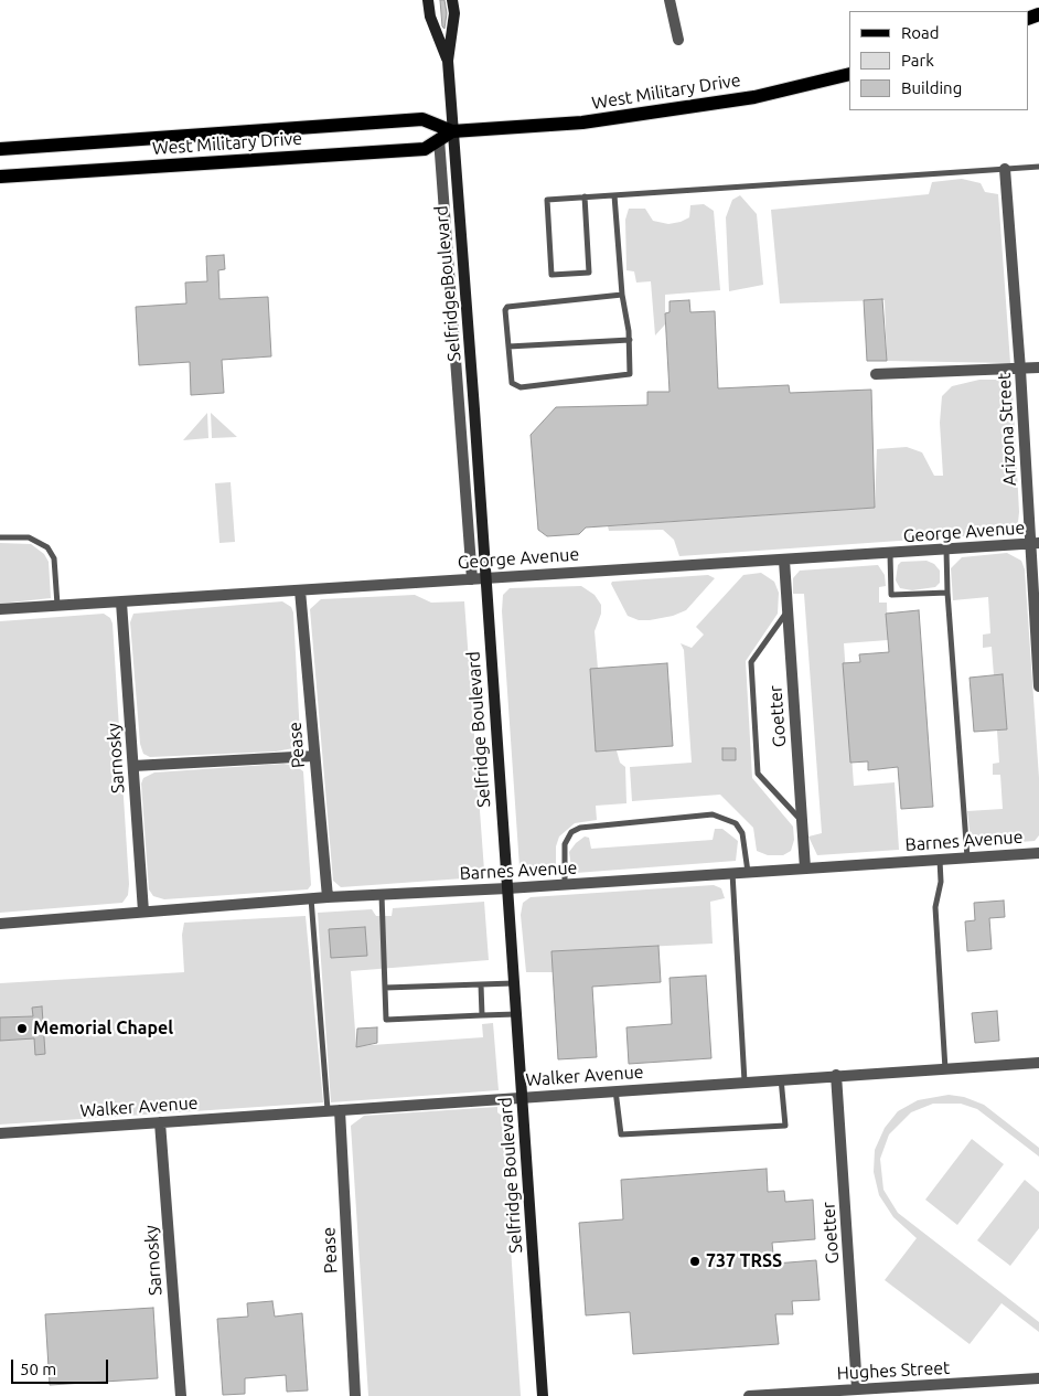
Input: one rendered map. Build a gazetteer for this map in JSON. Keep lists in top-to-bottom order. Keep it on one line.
{"streets":{"main road":["West Military Drive"],"street":["Selfridge Boulevard","Arizona Street","George Avenue","Goetter","Pease","Sarnosky","Barnes Avenue","Walker Avenue","Hughes Street"]},"crossings":[["West Military Drive","Selfridge Boulevard"],["Selfridge Boulevard","George Avenue"],["Selfridge Boulevard","Barnes Avenue"],["Selfridge Boulevard","Walker Avenue"],["Arizona Street","George Avenue"],["George Avenue","Goetter"],["George Avenue","Pease"],["George Avenue","Sarnosky"],["Goetter","Barnes Avenue"],["Goetter","Walker Avenue"],["Goetter","Hughes Street"],["Pease","Barnes Avenue"],["Pease","Walker Avenue"],["Sarnosky","Barnes Avenue"],["Sarnosky","Walker Avenue"]],"places":["Memorial Chapel","737 TRSS"],"legend":["Road","Park","Building"],"scale_bar":"50 m"}
